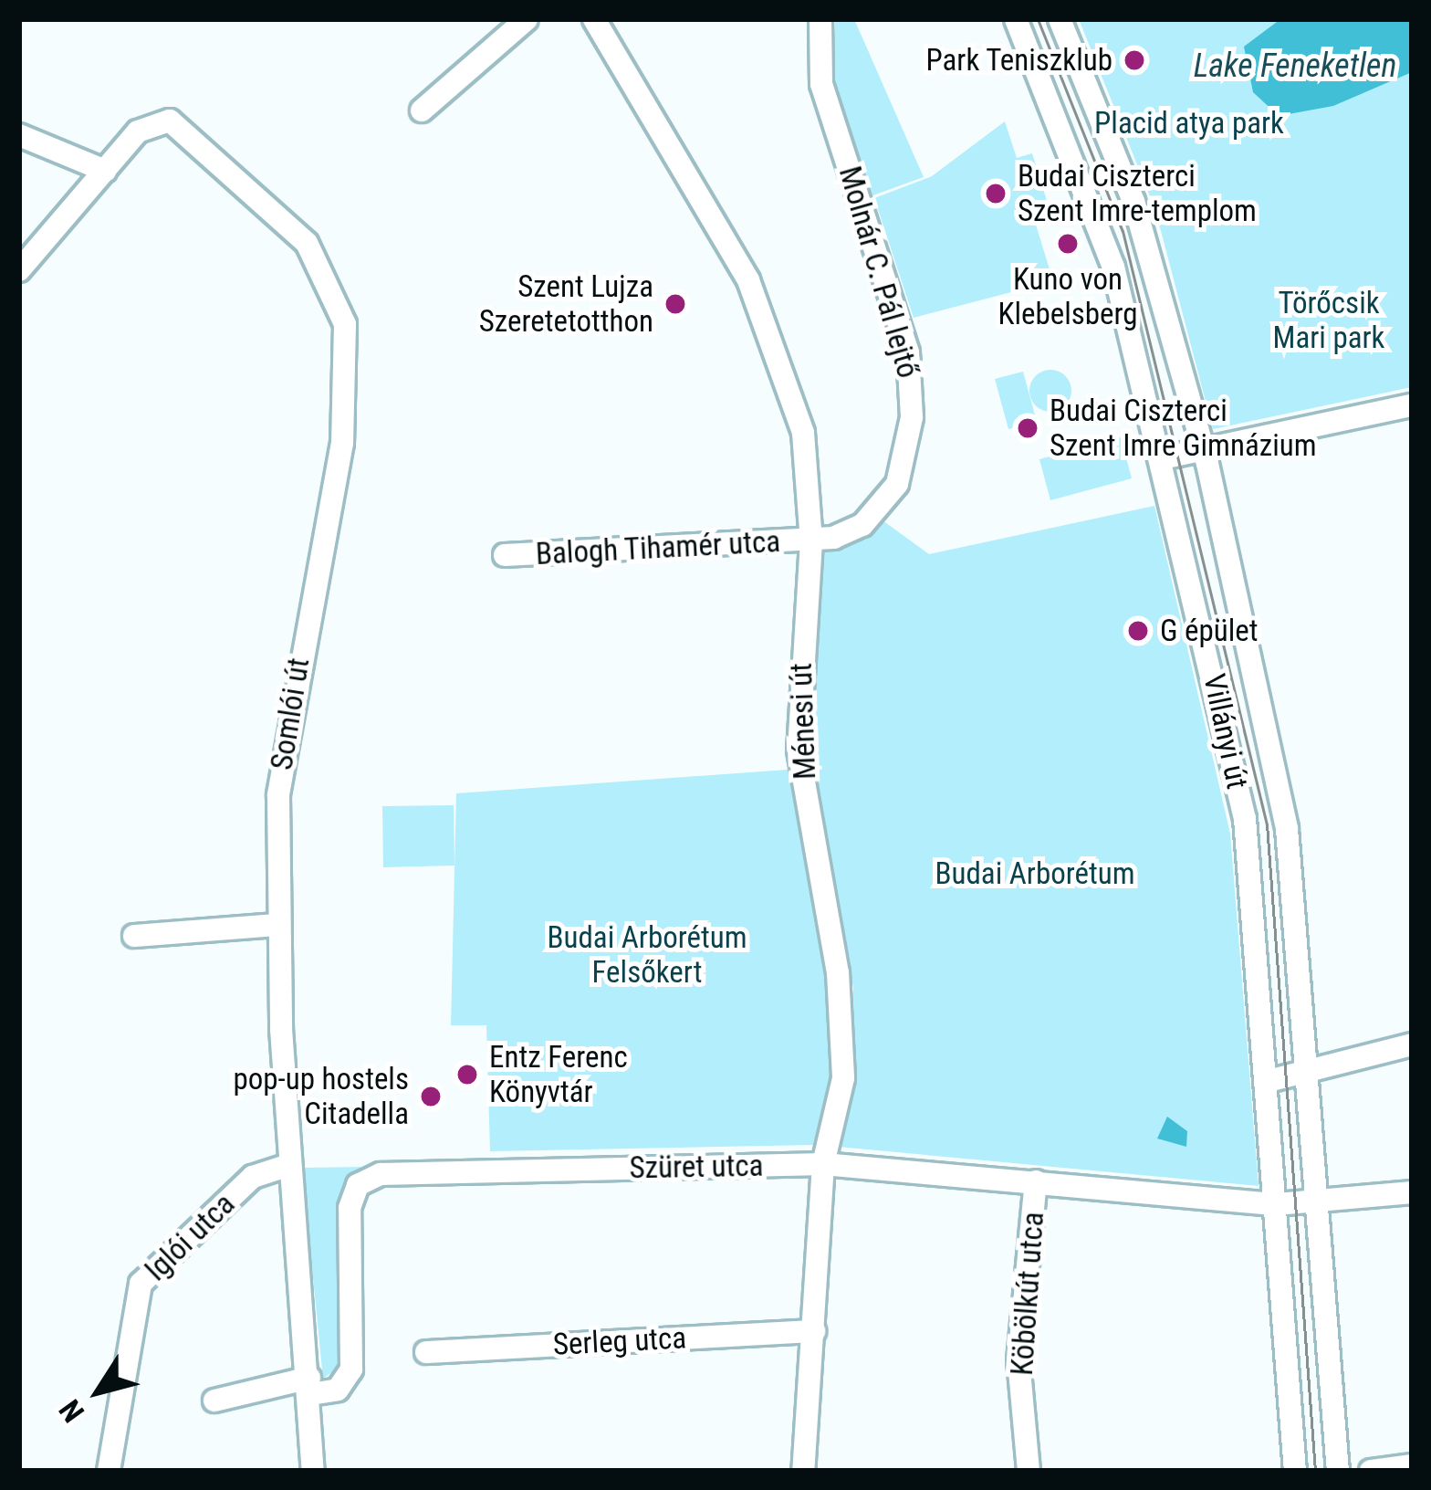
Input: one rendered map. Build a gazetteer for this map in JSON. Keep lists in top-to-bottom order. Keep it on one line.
{"streets":{"street":["Molnár C. Pál lejtő","Balogh Tihamér utca","Somlói út","Ménesi út","Villányi út","Szüret utca","Iglói utca","Köbölkút utca","Serleg utca"]},"crossings":[["Molnár C. Pál lejtő","Balogh Tihamér utca"],["Molnár C. Pál lejtő","Ménesi út"],["Balogh Tihamér utca","Ménesi út"],["Somlói út","Szüret utca"],["Somlói út","Iglói utca"],["Ménesi út","Szüret utca"],["Ménesi út","Serleg utca"],["Villányi út","Szüret utca"],["Szüret utca","Köbölkút utca"]],"water":["Lake Feneketlen"],"parks":["Placid atya park","Törőcsik Mari park","Budai Arborétum","Budai Arborétum Felsőkert"],"places":["Park Teniszklub","Budai Ciszterci Szent Imre-templom","Kuno von Klebelsberg","Szent Lujza Szeretetotthon","Budai Ciszterci Szent Imre Gimnázium","G épület","Entz Ferenc Könyvtár","pop-up hostels Citadella"],"north":"bottom left"}
